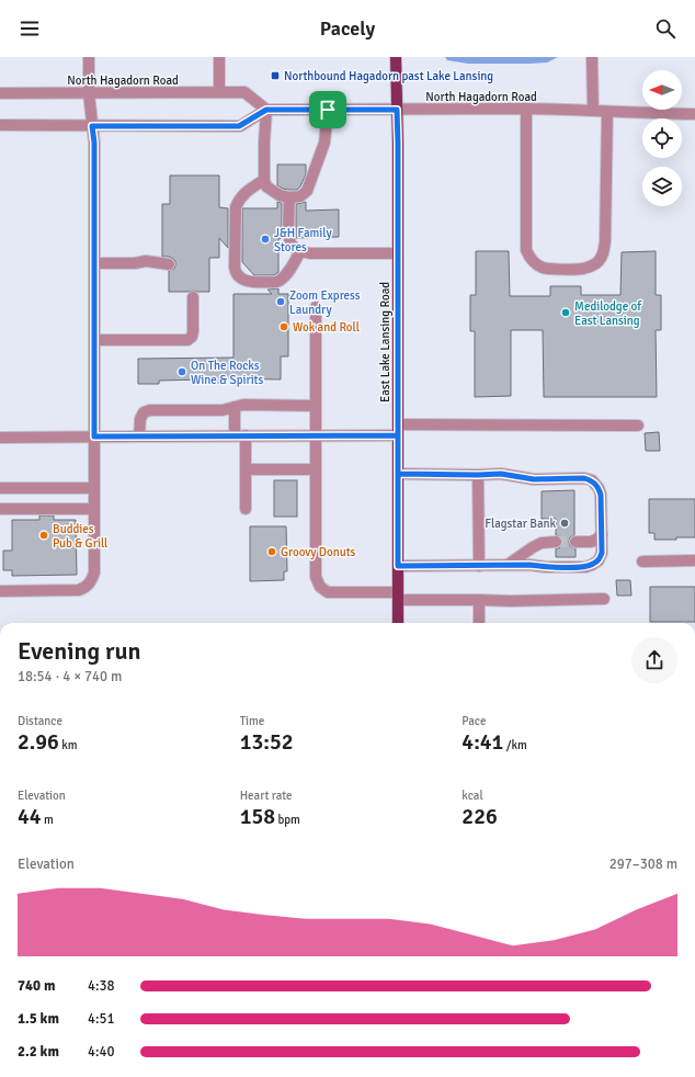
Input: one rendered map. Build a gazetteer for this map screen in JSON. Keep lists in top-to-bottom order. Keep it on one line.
{"streets":{"main road":["East Lake Lansing Road"],"street":["North Hagadorn Road"]},"crossings":[["North Hagadorn Road","East Lake Lansing Road"]],"places":{"transit":["Northbound Hagadorn past Lake Lansing"],"other":["J&H Family Stores","Zoom Express Laundry","Medilodge of East Lansing","Wok and Roll","On The Rocks Wine & Spirits","Flagstar Bank","Buddies Pub & Grill","Groovy Donuts"]},"north":"left","page":{"header":"Pacely","heading":["Evening run","18:54 · 4 × 740 m"],"stats":[["Distance","2.96 km"],["Time","13:52"],["Pace","4:41 /km"],["Elevation","44 m"],["Heart rate","158 bpm"],["kcal","226"]],"chart":["Elevation","297–308 m"],"list":[{"name":"740 m","note":"4:38"},{"name":"1.5 km","note":"4:51"},{"name":"2.2 km","note":"4:40"}]}}
